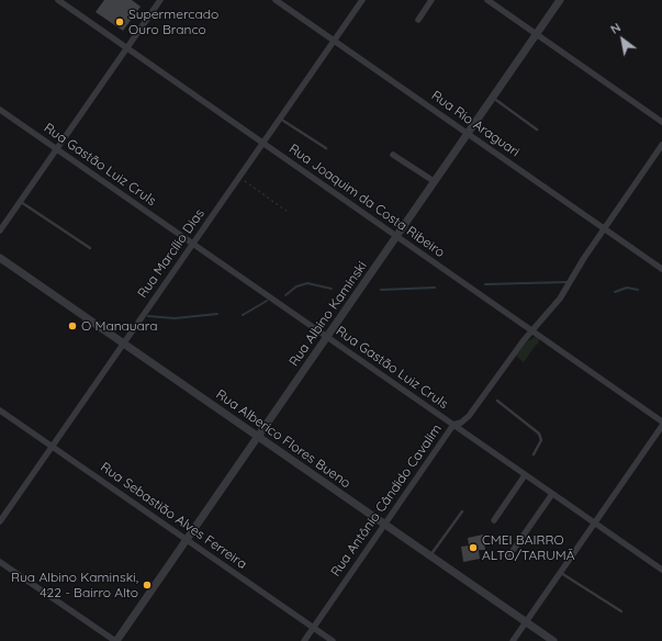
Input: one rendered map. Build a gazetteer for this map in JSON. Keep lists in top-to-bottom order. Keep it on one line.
{"streets":{"street":["Rua Rio Araguari","Rua Gastão Luiz Cruls","Rua Joaquim da Costa Ribeiro","Rua Marcílio Dias","Rua Albino Kaminski","Rua Alberico Flores Bueno","Rua Antônio Cândido Cavalim","Rua Sebastião Alves Ferreira"]},"crossings":[["Rua Rio Araguari","Rua Marcílio Dias"],["Rua Rio Araguari","Rua Albino Kaminski"],["Rua Rio Araguari","Rua Antônio Cândido Cavalim"],["Rua Gastão Luiz Cruls","Rua Marcílio Dias"],["Rua Gastão Luiz Cruls","Rua Albino Kaminski"],["Rua Gastão Luiz Cruls","Rua Antônio Cândido Cavalim"],["Rua Joaquim da Costa Ribeiro","Rua Marcílio Dias"],["Rua Joaquim da Costa Ribeiro","Rua Albino Kaminski"],["Rua Joaquim da Costa Ribeiro","Rua Antônio Cândido Cavalim"],["Rua Marcílio Dias","Rua Alberico Flores Bueno"],["Rua Marcílio Dias","Rua Sebastião Alves Ferreira"],["Rua Albino Kaminski","Rua Alberico Flores Bueno"],["Rua Albino Kaminski","Rua Sebastião Alves Ferreira"],["Rua Alberico Flores Bueno","Rua Antônio Cândido Cavalim"],["Rua Antônio Cândido Cavalim","Rua Sebastião Alves Ferreira"]],"places":["Supermercado Ouro Branco","O Manauara","CMEI BAIRRO ALTO/TARUMÃ","Rua Albino Kaminski, 422 - Bairro Alto"],"north":"top left"}
